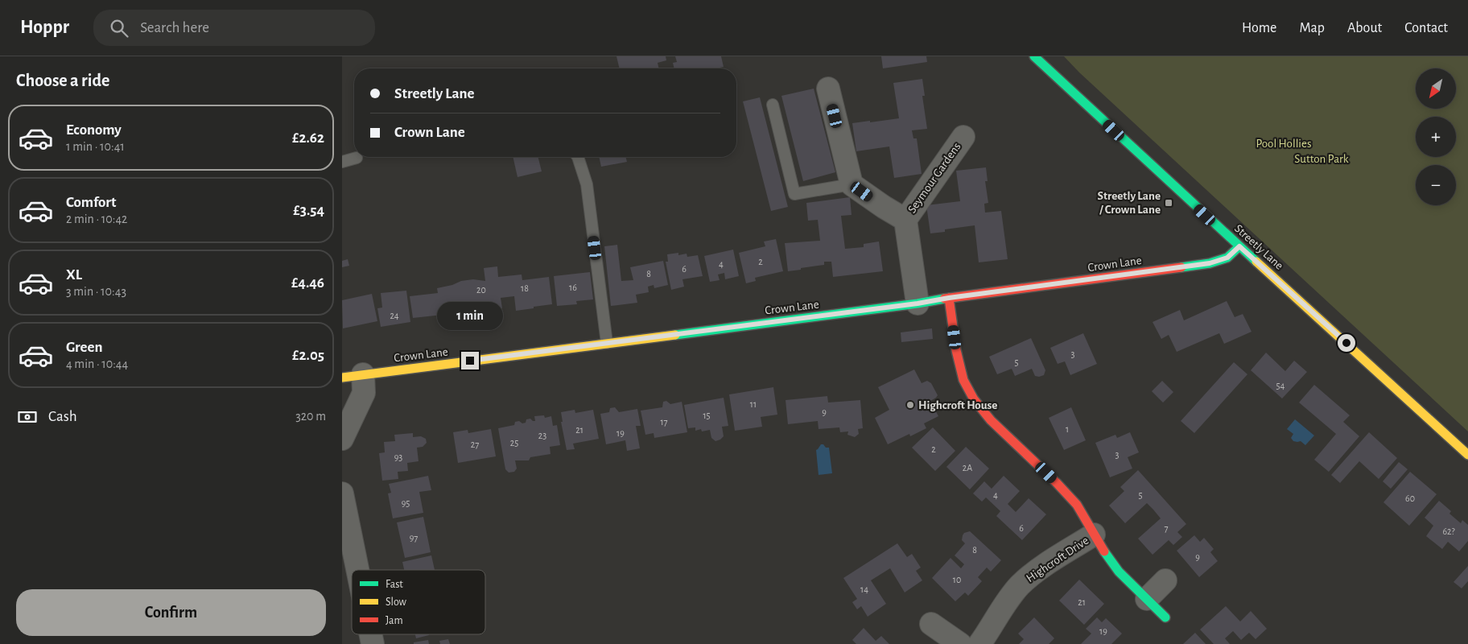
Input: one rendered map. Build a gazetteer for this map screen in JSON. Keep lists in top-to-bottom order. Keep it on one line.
{"streets":{"street":["Seymour Gardens","Streetly Lane","Crown Lane","Highcroft Drive"]},"crossings":[["Seymour Gardens","Crown Lane"],["Streetly Lane","Crown Lane"],["Crown Lane","Highcroft Drive"]],"parks":["Pool Hollies","Sutton Park"],"places":{"transit":["Streetly Lane / Crown Lane"],"other":["Highcroft House"]},"house_numbers":["2","4","6","8","16","18","20","24","3","5","54","11","9","15","17","1","21","19","23","25","27","2","3","93","2A","4","5","60","95","6","7","62?","97","8","9","10","14","21","19"],"legend":["Fast","Slow","Jam"],"north":"bottom left","page":{"header":"Hoppr","search":"Search here","nav":["Home","Map","About","Contact"],"heading":"Choose a ride","map_buttons":["+","−"],"banner":["Streetly Lane","Crown Lane"],"list":[{"name":"Economy","note":"1 min · 10:41","value":"£2.62"},{"name":"Comfort","note":"2 min · 10:42","value":"£3.54"},{"name":"XL","note":"3 min · 10:43","value":"£4.46"},{"name":"Green","note":"4 min · 10:44","value":"£2.05"}],"bubble":"1 min","pay":["Cash","320 m"],"buttons":"Confirm"}}
